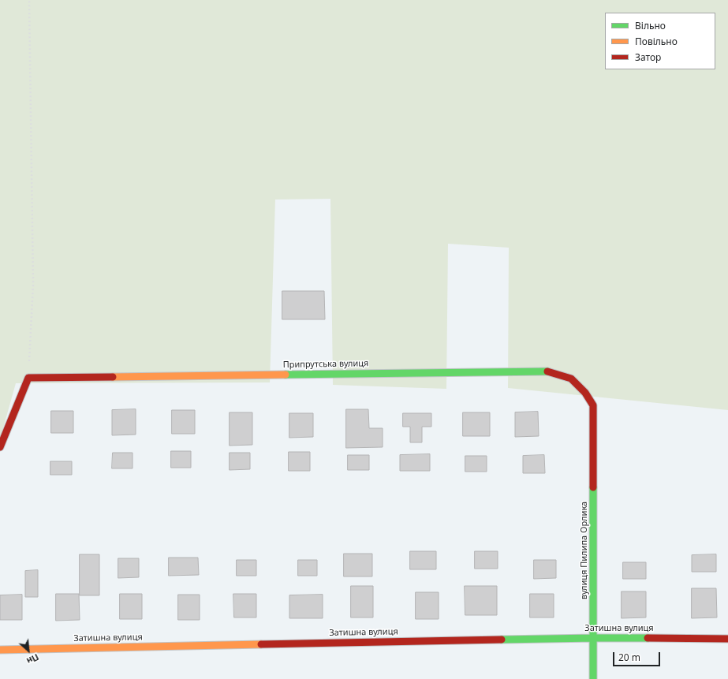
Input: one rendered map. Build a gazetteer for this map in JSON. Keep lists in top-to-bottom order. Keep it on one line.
{"streets":{"street":["Припрутська вулиця","вулиця Пилипа Орлика","Затишна вулиця"]},"crossings":[["Припрутська вулиця","вулиця Пилипа Орлика"],["вулиця Пилипа Орлика","Затишна вулиця"]],"legend":["Вільно","Повільно","Затор"],"scale_bar":"20 m","north":"bottom right"}
